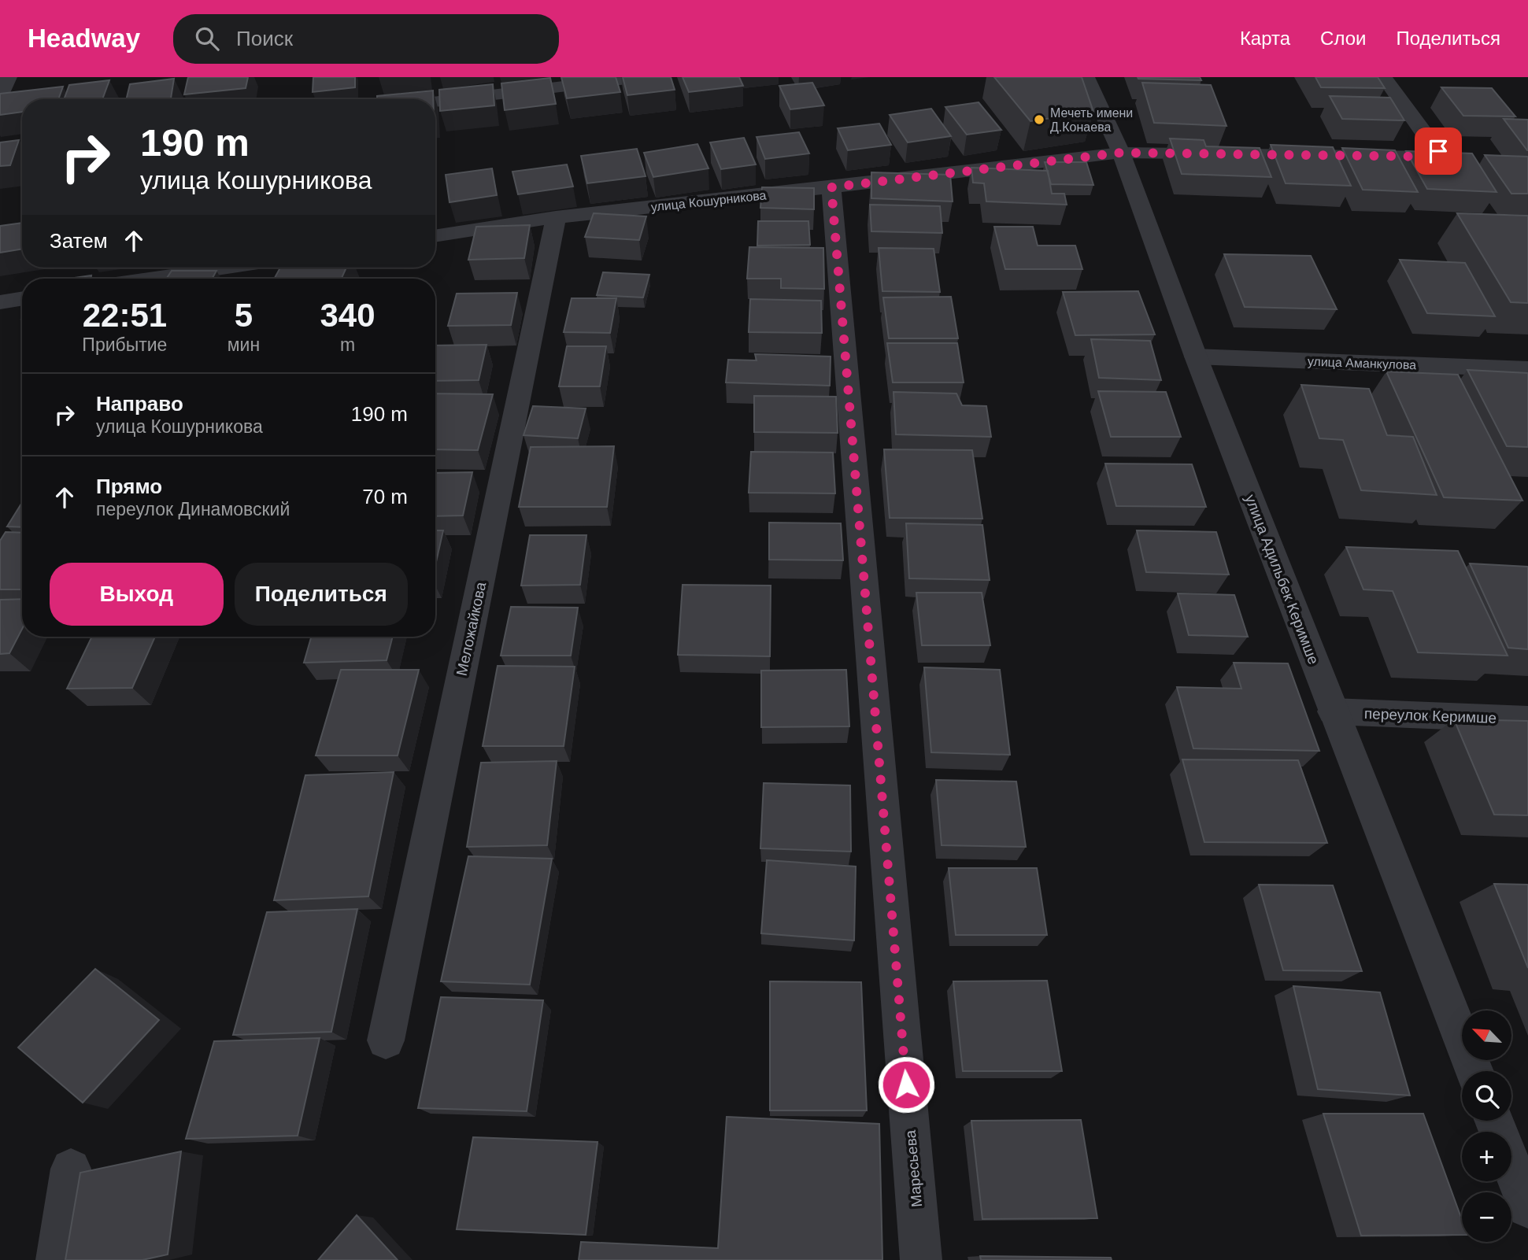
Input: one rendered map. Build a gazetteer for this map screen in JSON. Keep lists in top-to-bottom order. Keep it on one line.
{"streets":{"street":["улица Кошурникова","улица Аманкулова","улица Адильбек Керимше","Меложайкова","переулок Керимше","Маресьева"]},"crossings":[["улица Кошурникова","улица Адильбек Керимше"],["улица Кошурникова","Меложайкова"],["улица Кошурникова","Маресьева"],["улица Аманкулова","улица Адильбек Керимше"],["улица Адильбек Керимше","переулок Керимше"]],"places":["Мечеть имени Д.Конаева"],"north":"top left","page":{"header":"Headway","search":"Поиск","nav":["Карта","Слои","Поделиться"],"turn":["190 m","улица Кошурникова"],"then":"Затем","eta":["22:51","Прибытие","5","мин","340","m"],"list":[{"name":"Направо","note":"улица Кошурникова","value":"190 m"},{"name":"Прямо","note":"переулок Динамовский","value":"70 m"}],"buttons":["Выход","Поделиться"],"map_buttons":["+","−"]}}
